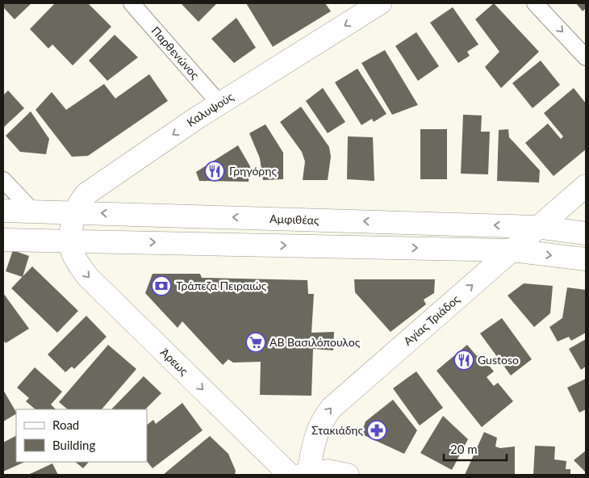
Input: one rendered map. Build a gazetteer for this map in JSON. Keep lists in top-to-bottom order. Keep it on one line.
{"streets":{"street":["Παρθενώνος","Καλυψούς","Αμφιθέας","Αγίας Τριάδος","Άρεως"]},"crossings":[["Παρθενώνος","Καλυψούς"],["Καλυψούς","Αμφιθέας"],["Καλυψούς","Άρεως"],["Αμφιθέας","Αγίας Τριάδος"],["Αγίας Τριάδος","Άρεως"]],"one_way":["Καλυψούς","Αγίας Τριάδος","Άρεως"],"places":{"restaurant":["Γρηγόρης","Gustoso"],"bank":["Τράπεζα Πειραιώς"],"supermarket":["ΑΒ Βασιλόπουλος"],"pharmacy":["Στακιάδης"]},"legend":["Road","Building"],"scale_bar":"20 m"}
